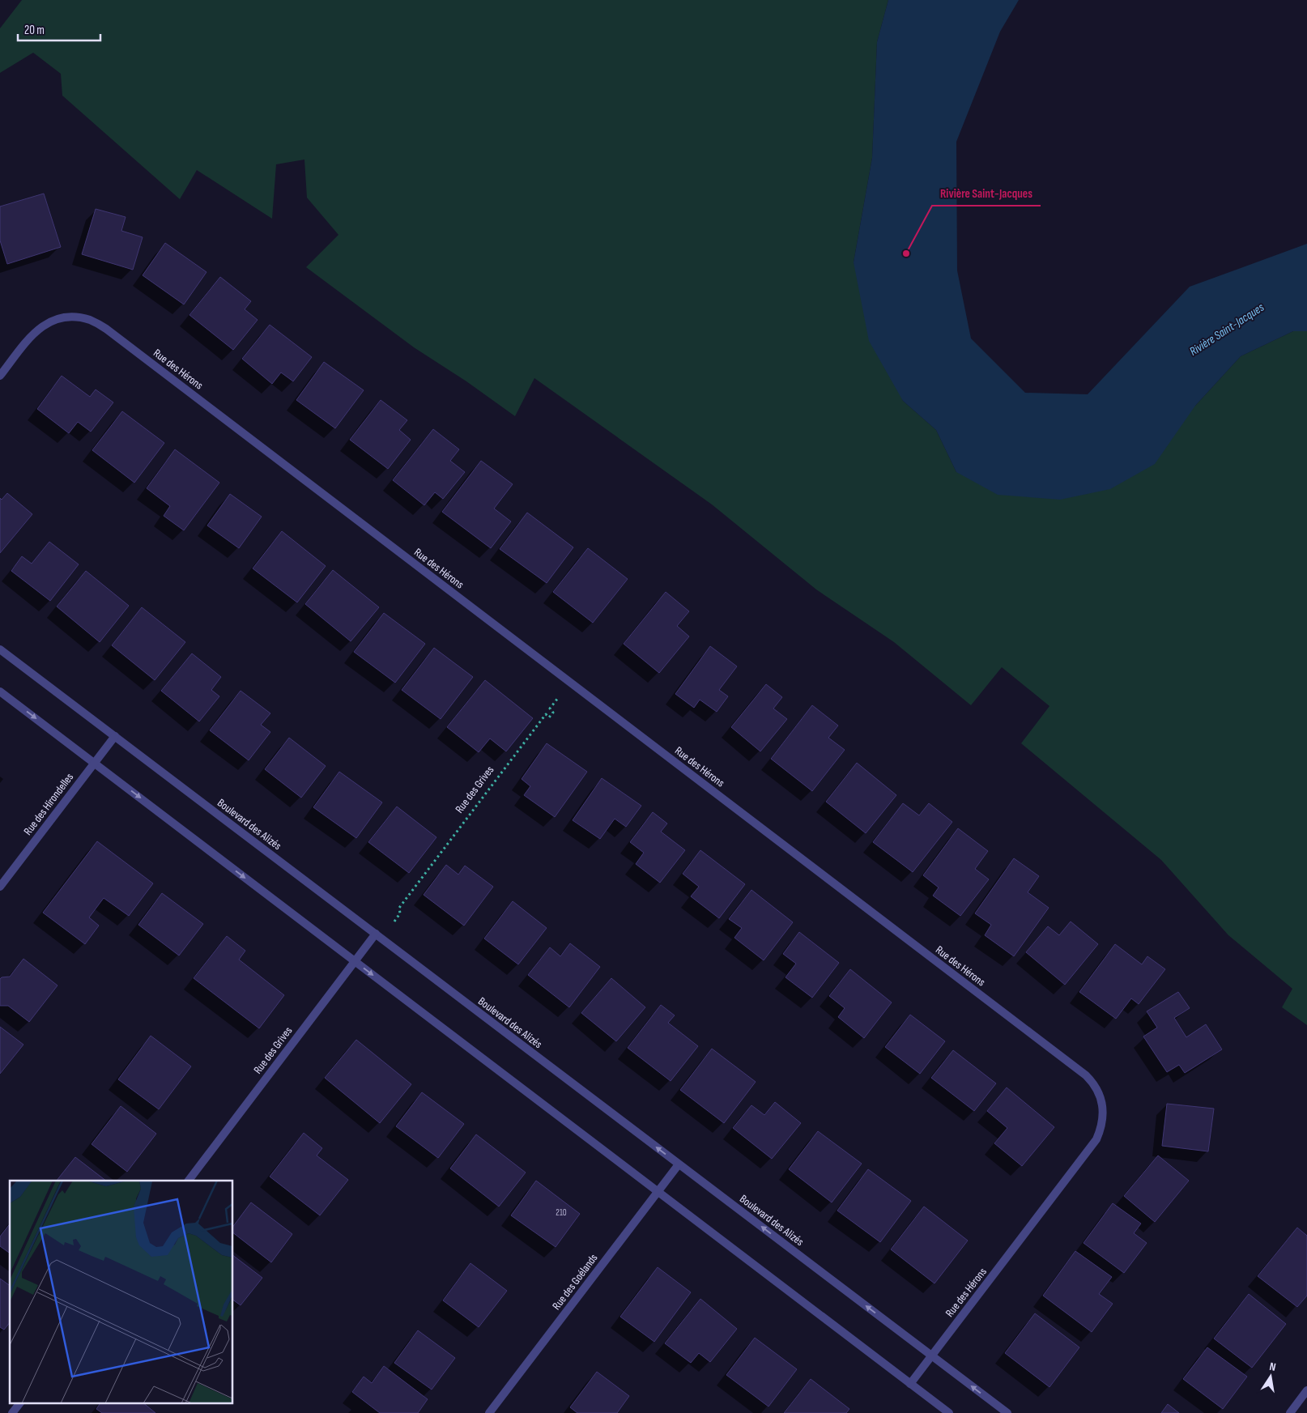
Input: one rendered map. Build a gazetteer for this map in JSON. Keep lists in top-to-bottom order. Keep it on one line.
{"streets":{"street":["Rue des Hérons","Rue des Grives","Rue des Hirondelles","Boulevard des Alizés","Rue des Goélands"]},"crossings":[["Rue des Hérons","Boulevard des Alizés"],["Rue des Grives","Boulevard des Alizés"],["Rue des Hirondelles","Boulevard des Alizés"],["Boulevard des Alizés","Rue des Goélands"]],"water":["Rivière Saint-Jacques"],"places":["Rivière Saint-Jacques"],"house_numbers":["210"],"scale_bar":"20 m","north":"top"}
